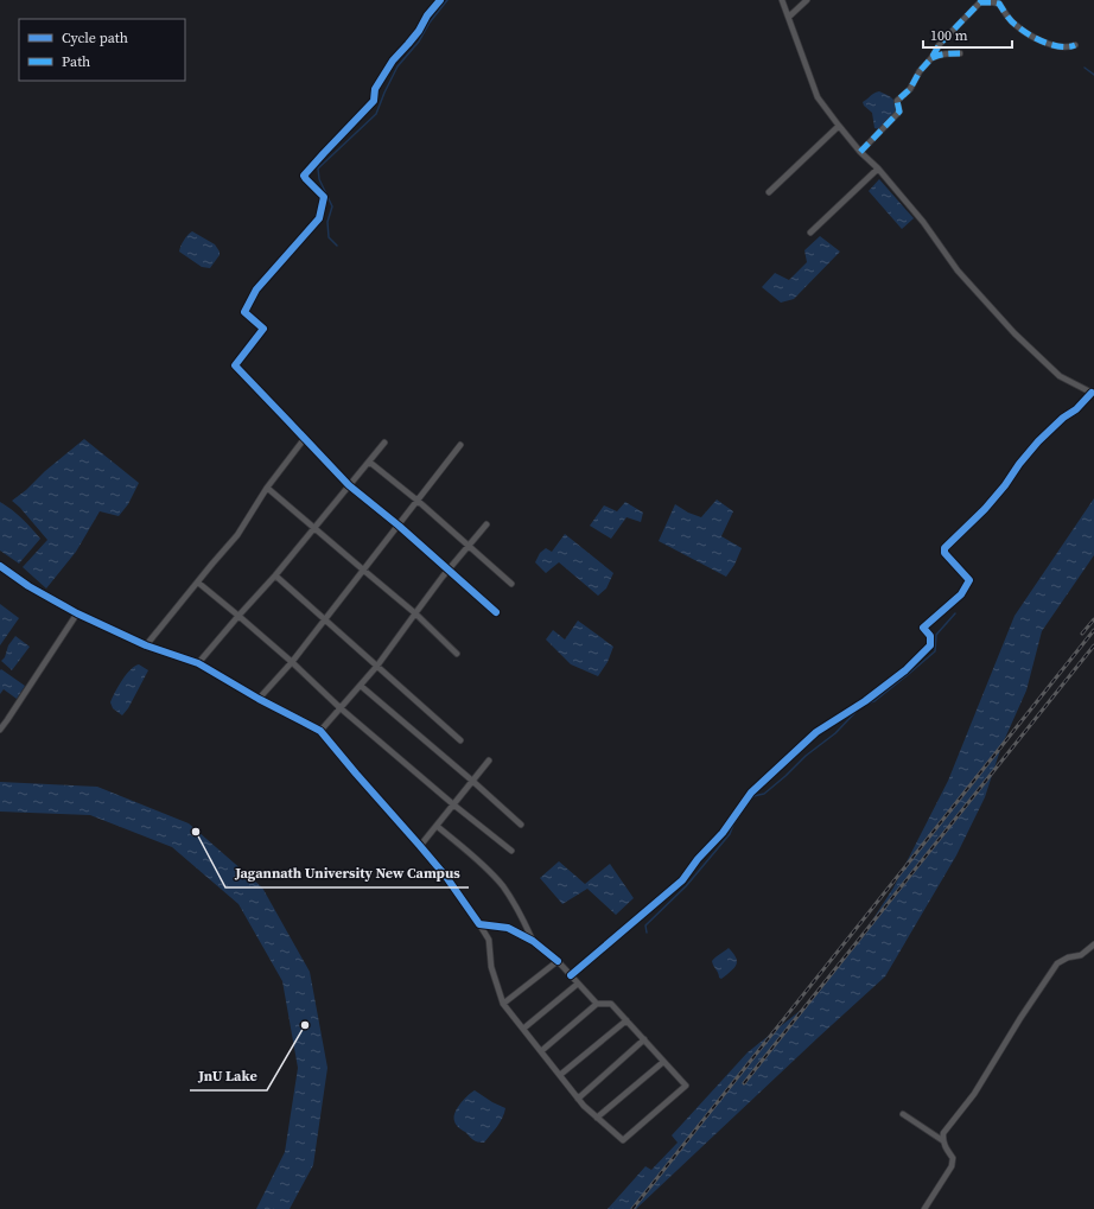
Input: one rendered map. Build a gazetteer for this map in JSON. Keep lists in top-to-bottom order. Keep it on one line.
{"places":["Jagannath University New Campus","JnU Lake"],"legend":["Cycle path","Path"],"scale_bar":"100 m"}
